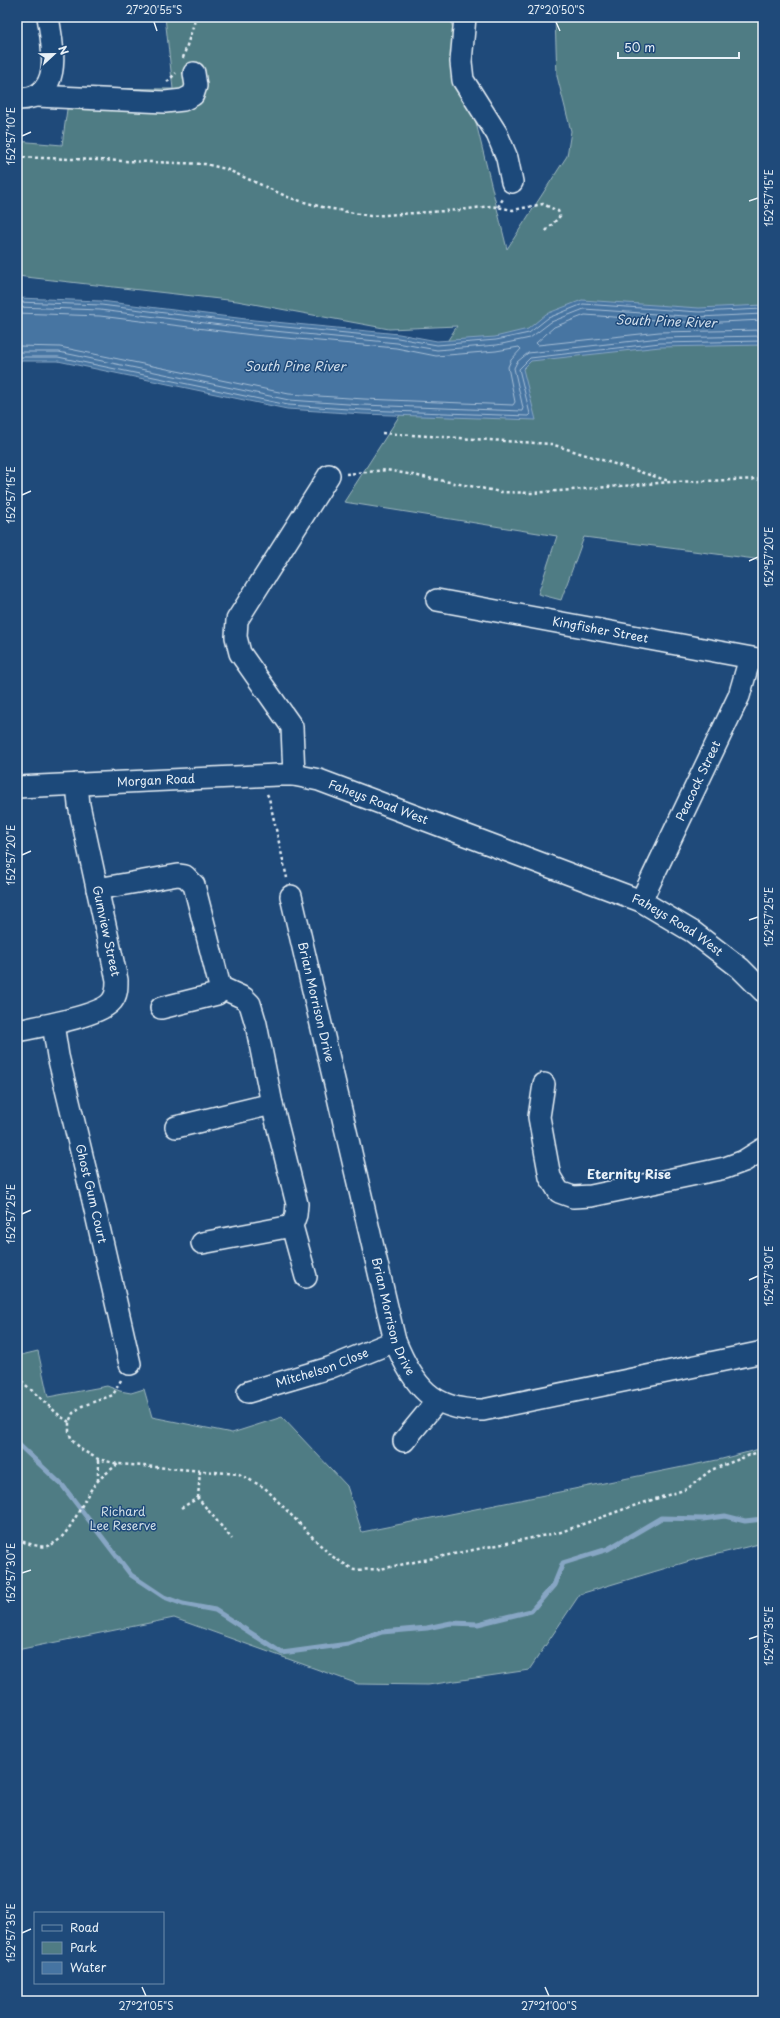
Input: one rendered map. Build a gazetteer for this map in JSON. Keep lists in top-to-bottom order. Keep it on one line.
{"streets":{"street":["Kingfisher Street","Peacock Street","Morgan Road","Faheys Road West","Gumview Street","Brian Morrison Drive","Ghost Gum Court","Mitchelson Close"]},"crossings":[["Kingfisher Street","Peacock Street"],["Peacock Street","Faheys Road West"],["Morgan Road","Faheys Road West"],["Morgan Road","Gumview Street"],["Gumview Street","Ghost Gum Court"],["Brian Morrison Drive","Mitchelson Close"]],"districts":["Eternity Rise"],"water":["South Pine River"],"parks":["Richard Lee Reserve"],"legend":["Road","Park","Water"],"scale_bar":"50 m","north":"right","coordinates":["27°20'55\"S","27°20'50\"S","152°57'10\"E","152°57'15\"E","152°57'20\"E","152°57'25\"E","152°57'30\"E","152°57'35\"E","27°21'05\"S","27°21'00\"S"]}
